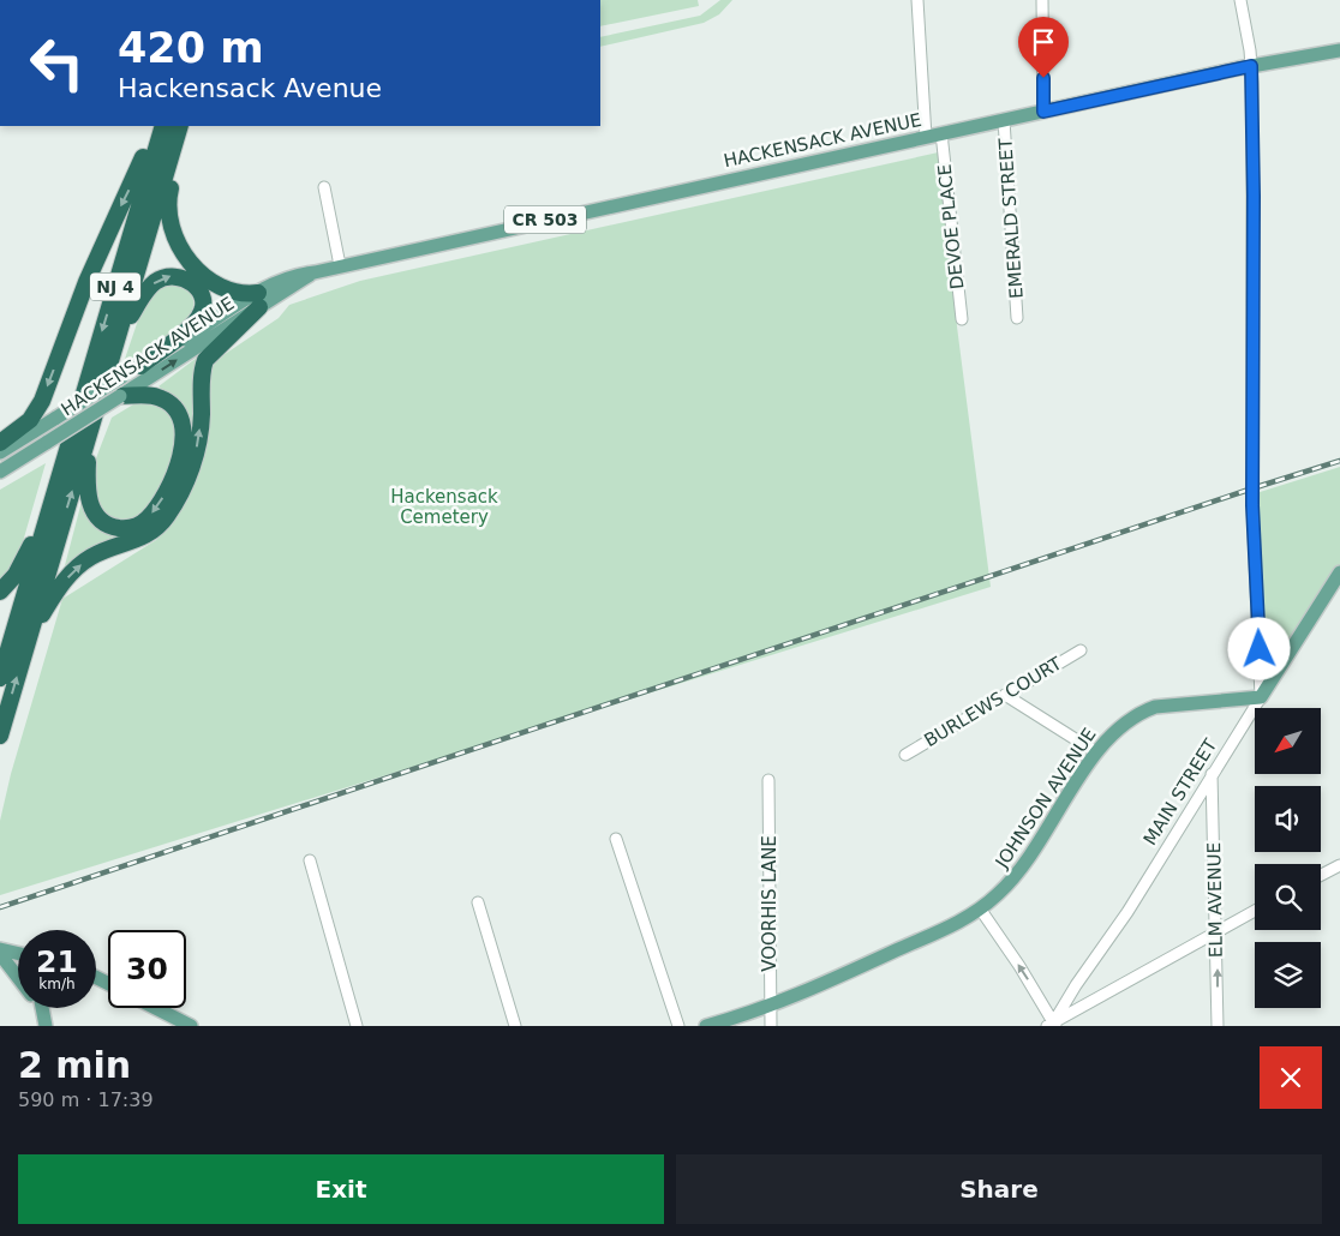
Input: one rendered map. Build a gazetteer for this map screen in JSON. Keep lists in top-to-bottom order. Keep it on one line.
{"streets":{"highway":["NJ 4"],"main road":["HACKENSACK AVENUE","CR 503","MAIN STREET","JOHNSON AVENUE"],"street":["EMERALD STREET","DEVOE PLACE","BURLEWS COURT","ELM AVENUE","VOORHIS LANE"]},"crossings":[["HACKENSACK AVENUE","EMERALD STREET"],["HACKENSACK AVENUE","DEVOE PLACE"],["MAIN STREET","JOHNSON AVENUE"],["MAIN STREET","ELM AVENUE"],["JOHNSON AVENUE","VOORHIS LANE"]],"one_way":["ELM AVENUE"],"parks":["Hackensack Cemetery"],"north":"bottom left","page":{"turn":["420 m","Hackensack Avenue"],"speed":"21 km/h","limit":"30","heading":["2 min","590 m · 17:39"],"buttons":["Exit","Share"]}}
